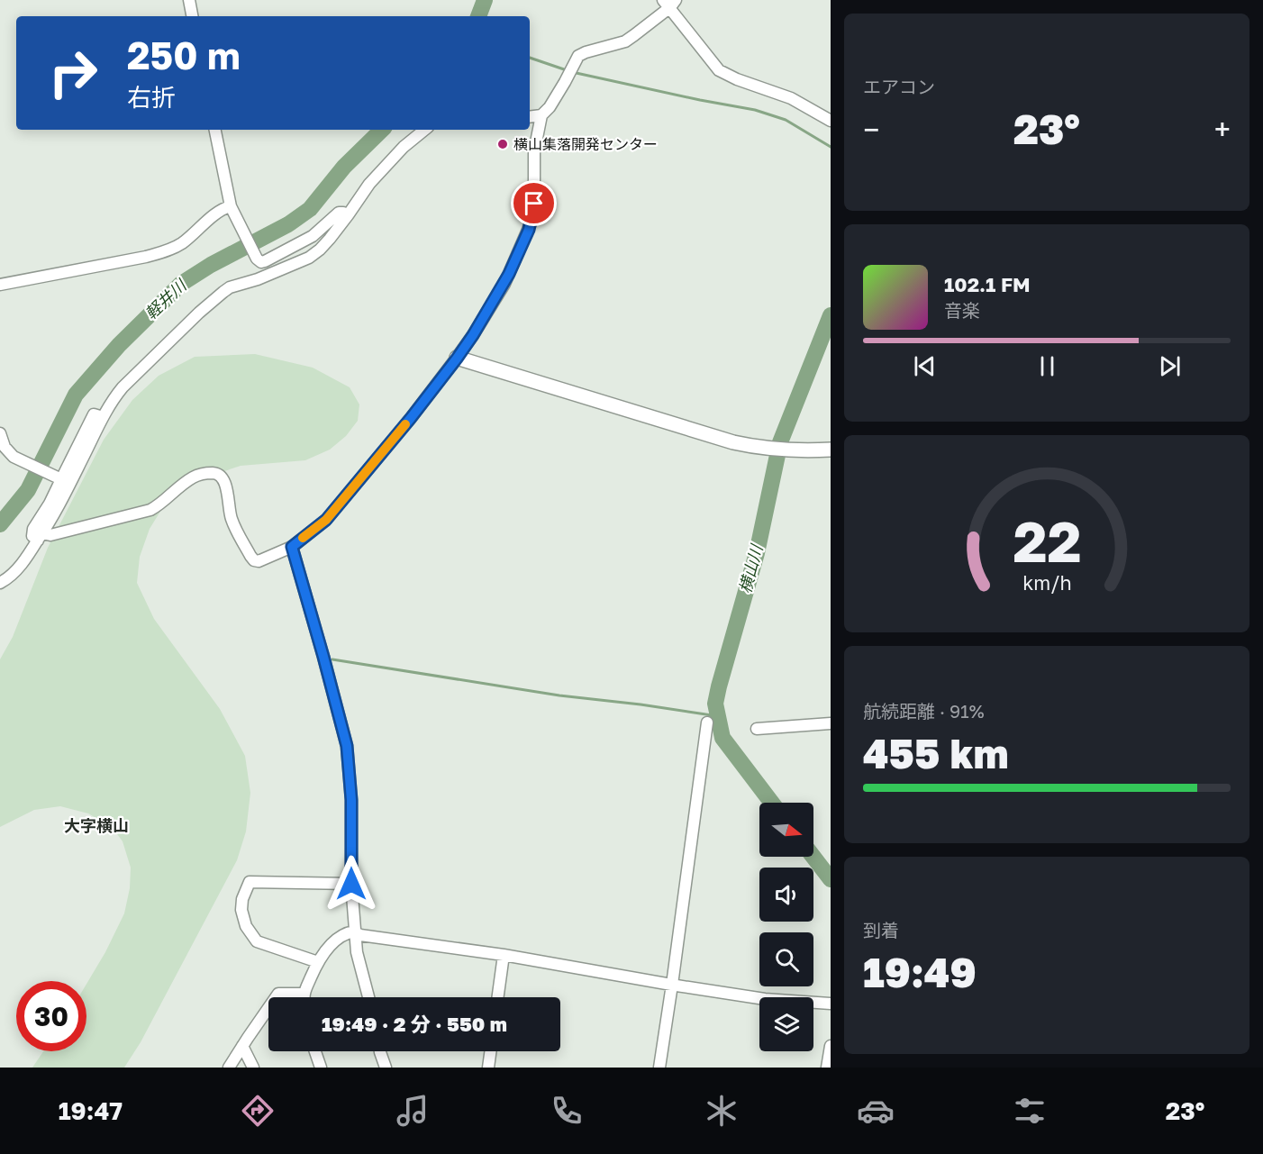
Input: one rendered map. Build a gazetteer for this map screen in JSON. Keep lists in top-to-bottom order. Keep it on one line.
{"districts":["大字横山"],"water":["軽井川","横山川"],"places":["横山集落開発センター"],"north":"right","page":{"tile":["エアコン",["航続距離 · 91%","455 km"],["到着","19:49"]],"turn":["250 m","右折"],"heat":["−","23°","+"],"song":["102.1 FM","音楽"],"limit":"30","trip":"19:49 · 2 分 · 550 m","tabs":["19:47","23°"],"gauge":["22","km/h"]}}
